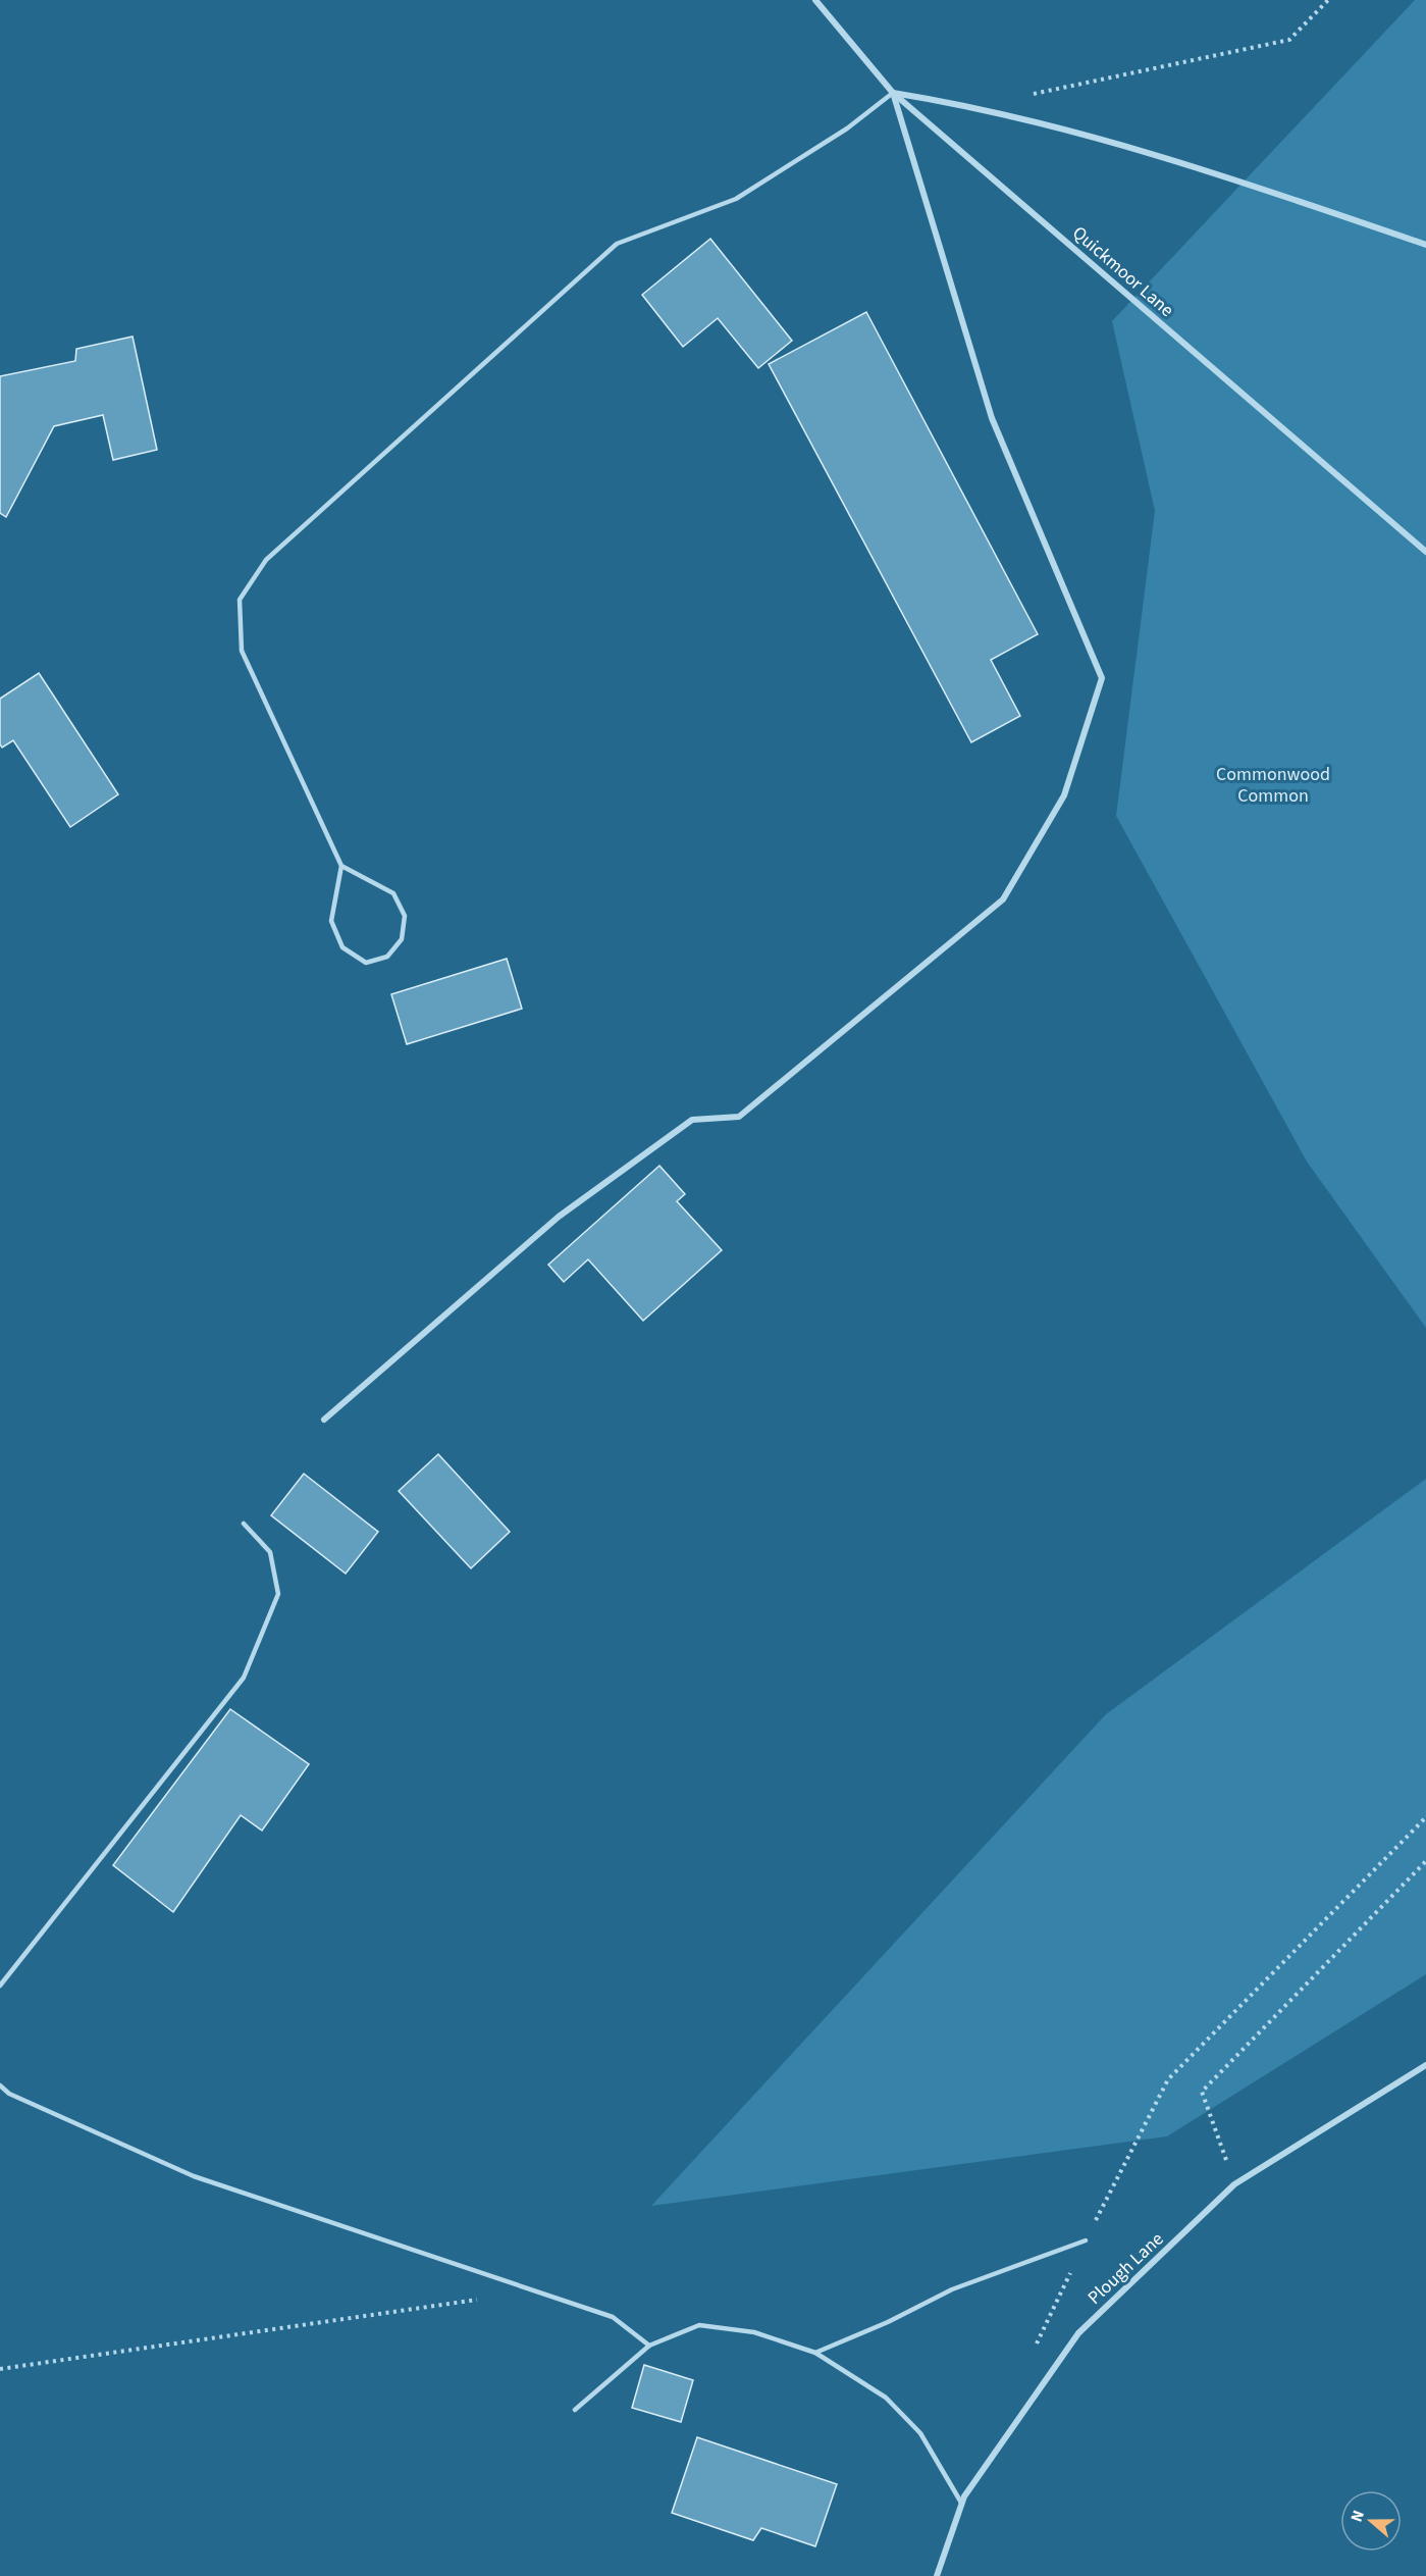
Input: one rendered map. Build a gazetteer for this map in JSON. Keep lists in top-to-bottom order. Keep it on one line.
{"streets":{"street":["Quickmoor Lane","Plough Lane"]},"parks":["Commonwood Common"],"north":"left"}
